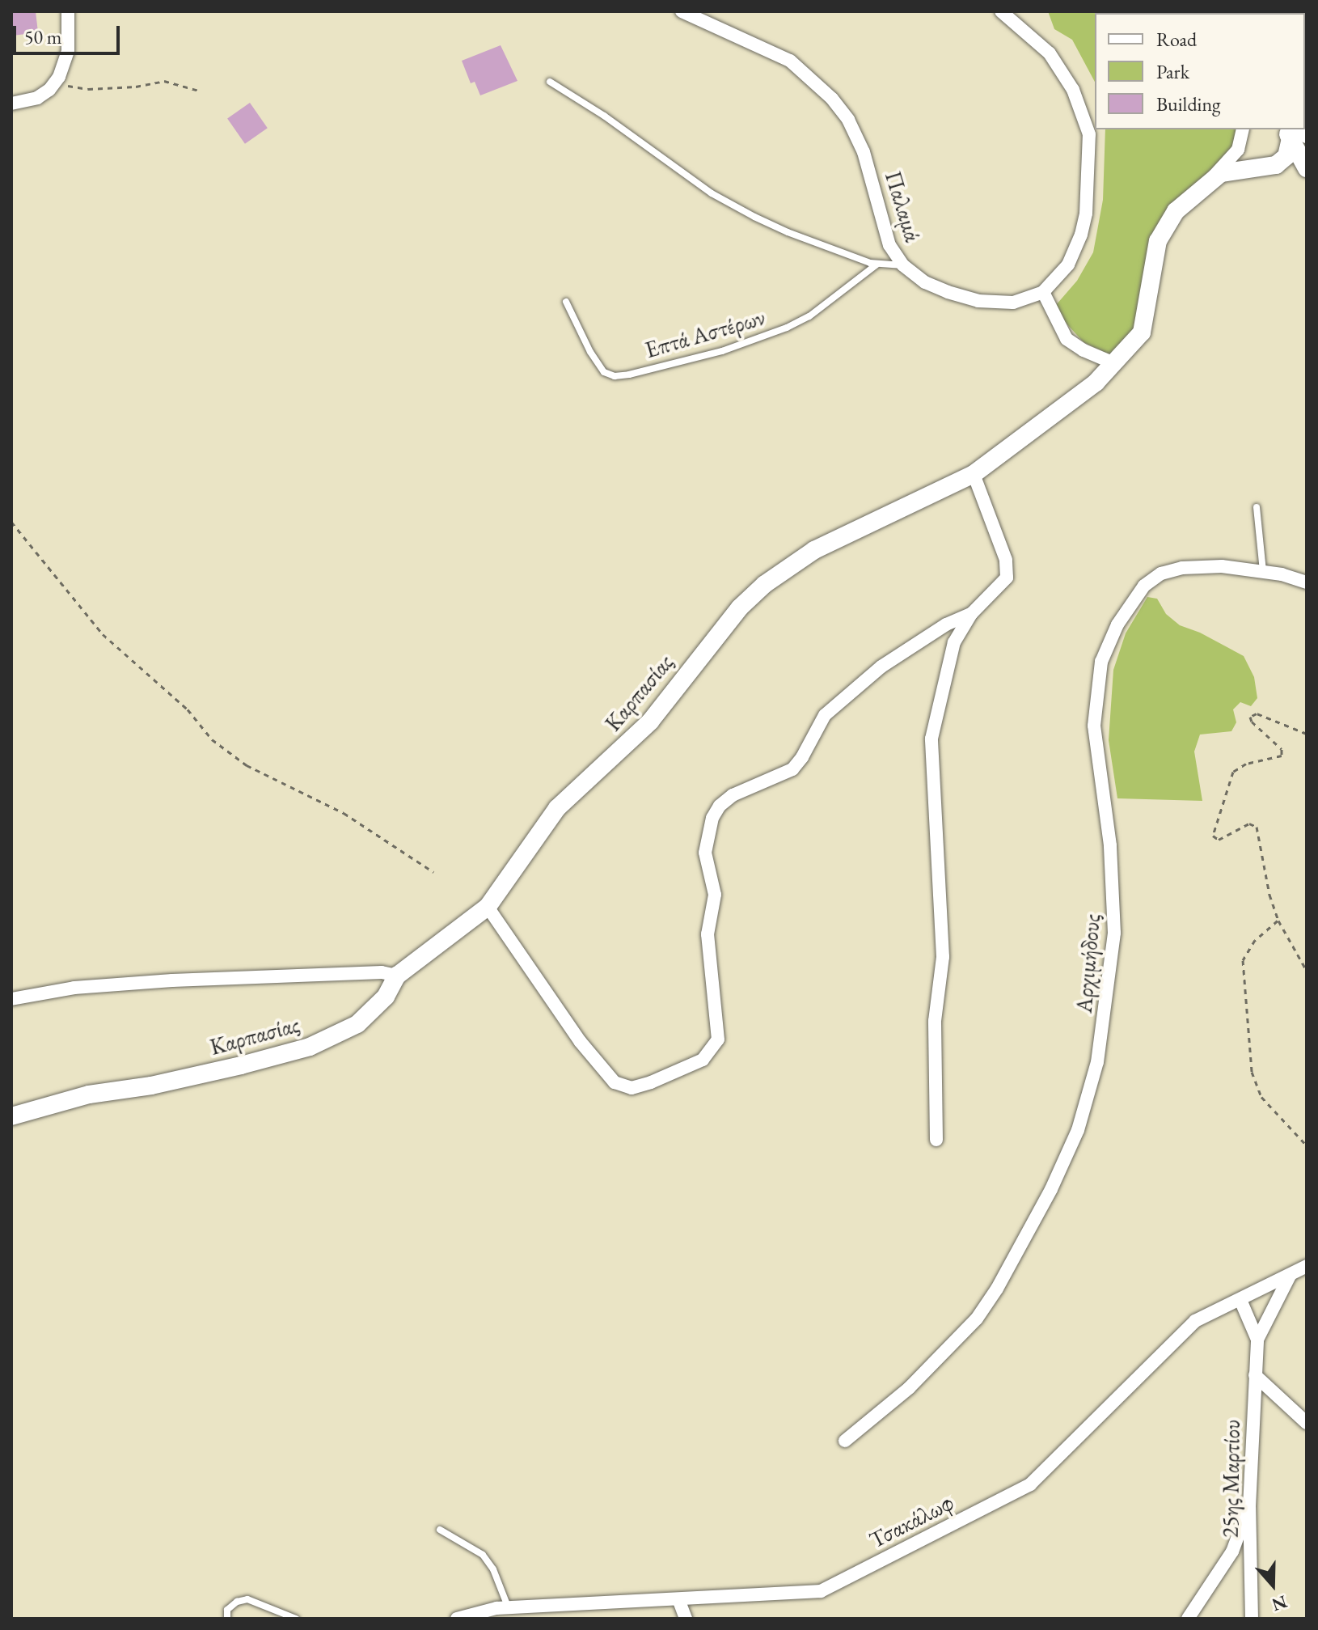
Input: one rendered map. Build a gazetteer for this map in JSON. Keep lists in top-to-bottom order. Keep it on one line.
{"streets":{"street":["Παλαμά","Καρπασίας","Αρχιμήδους","25ης Μαρτίου","Τσακάλωφ"],"lane":["Επτά Αστέρων"]},"crossings":[["25ης Μαρτίου","Τσακάλωφ"]],"legend":["Road","Park","Building"],"scale_bar":"50 m","north":"bottom"}
